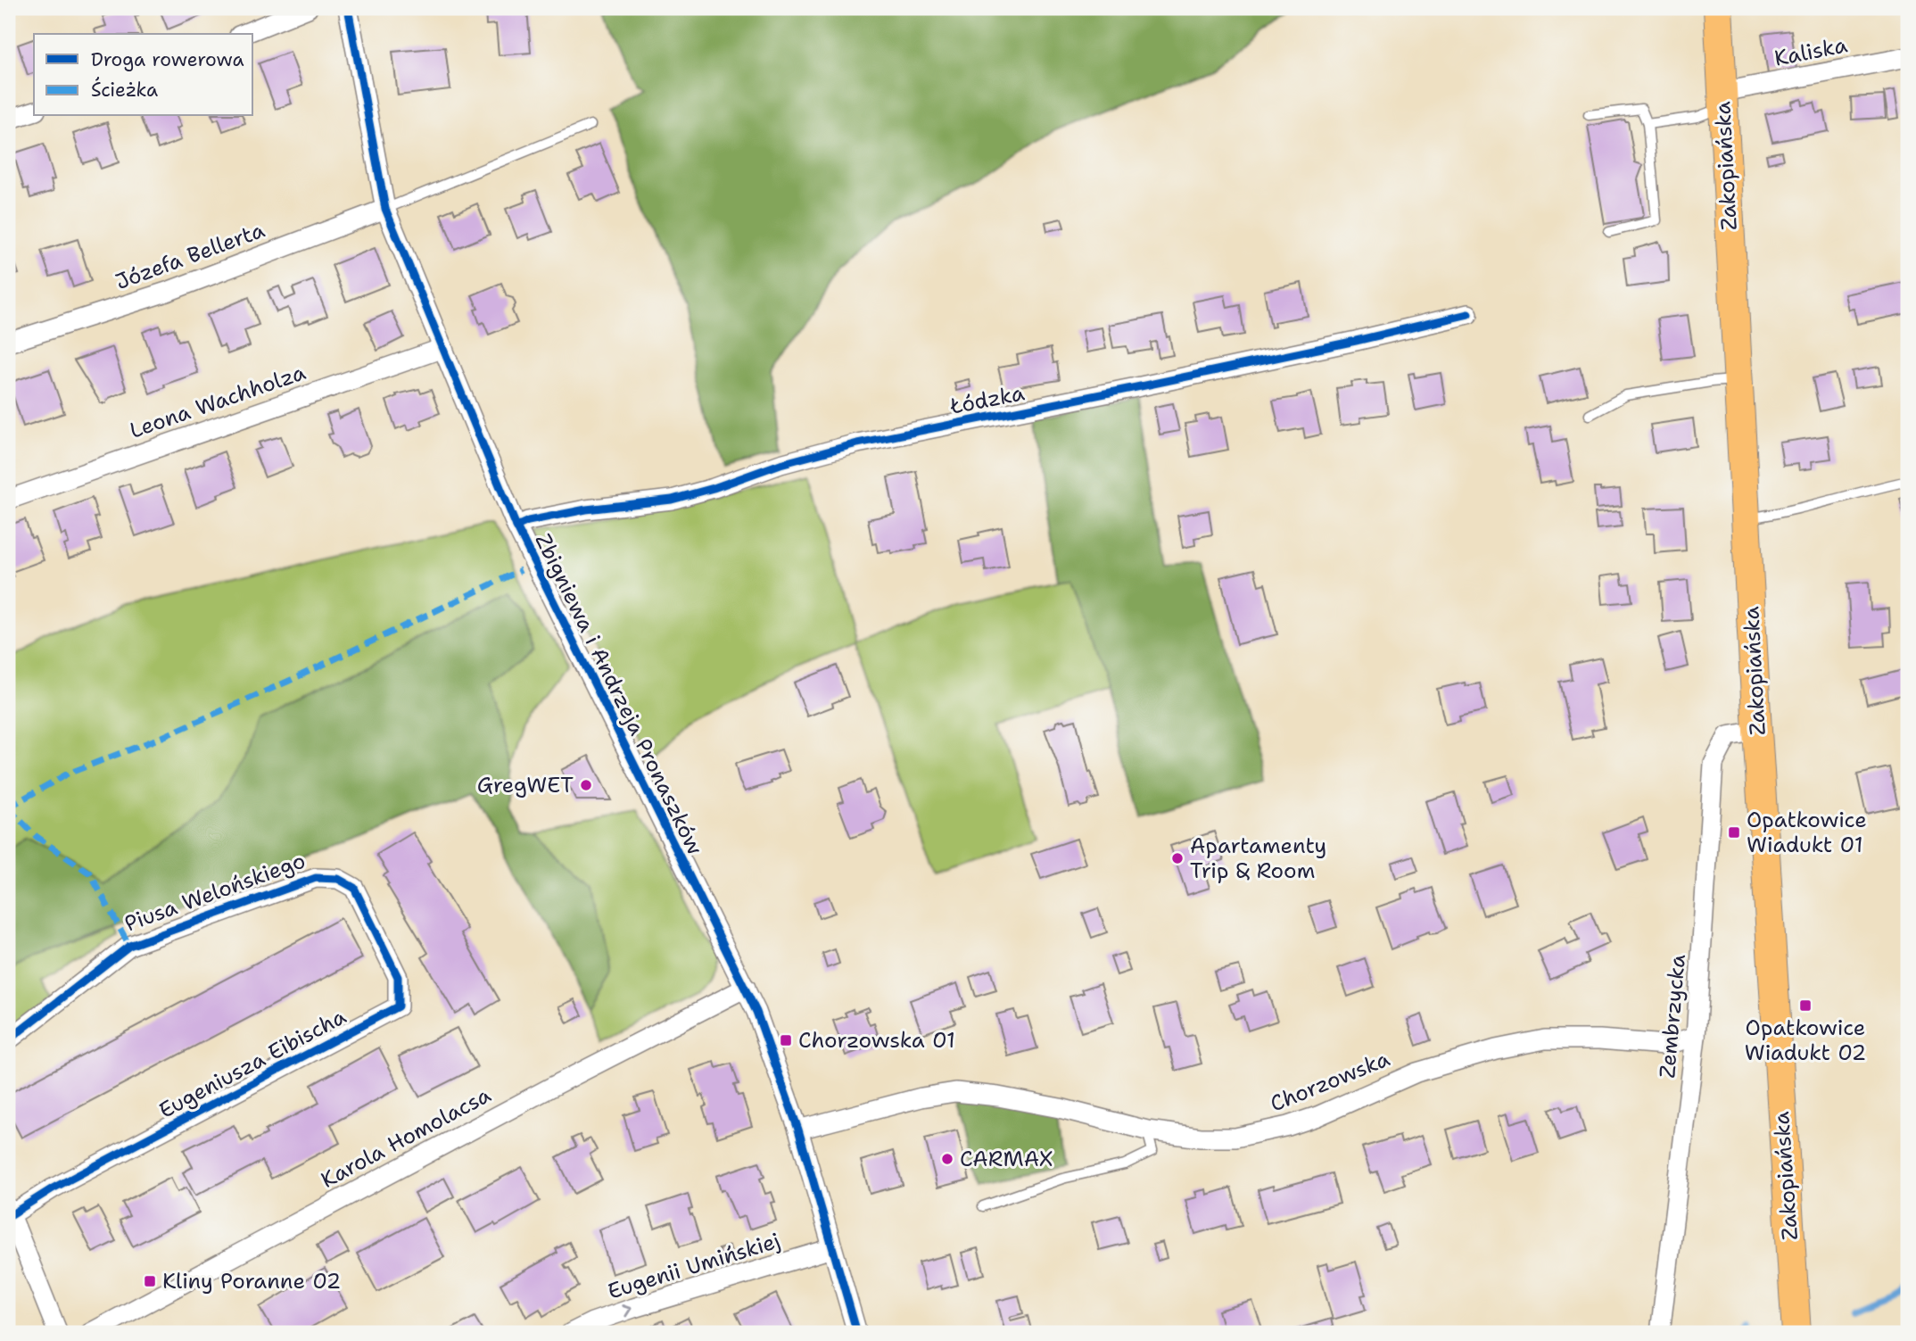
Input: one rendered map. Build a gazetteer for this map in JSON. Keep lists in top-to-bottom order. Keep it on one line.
{"streets":{"main road":["Zakopiańska"],"street":["Kaliska","Józefa Bellerta","Łódzka","Leona Wachholza","Zbigniewa i Andrzeja Pronaszków","Piusa Welońskiego","Zembrzycka","Eugeniusza Eibischa","Chorzowska","Karola Homolacsa","Eugenii Umińskiej"]},"crossings":[["Kaliska","Zakopiańska"],["Zakopiańska","Zembrzycka"],["Józefa Bellerta","Zbigniewa i Andrzeja Pronaszków"],["Łódzka","Zbigniewa i Andrzeja Pronaszków"],["Leona Wachholza","Zbigniewa i Andrzeja Pronaszków"],["Zbigniewa i Andrzeja Pronaszków","Chorzowska"],["Zbigniewa i Andrzeja Pronaszków","Karola Homolacsa"],["Zbigniewa i Andrzeja Pronaszków","Eugenii Umińskiej"],["Piusa Welońskiego","Eugeniusza Eibischa"],["Zembrzycka","Chorzowska"]],"one_way":["Eugenii Umińskiej"],"places":{"other":["GregWET","Apartamenty Trip & Room","CARMAX"],"transit":["Opatkowice Wiadukt 01","Opatkowice Wiadukt 02","Chorzowska 01","Kliny Poranne 02"]},"legend":["Droga rowerowa","Ścieżka"]}
